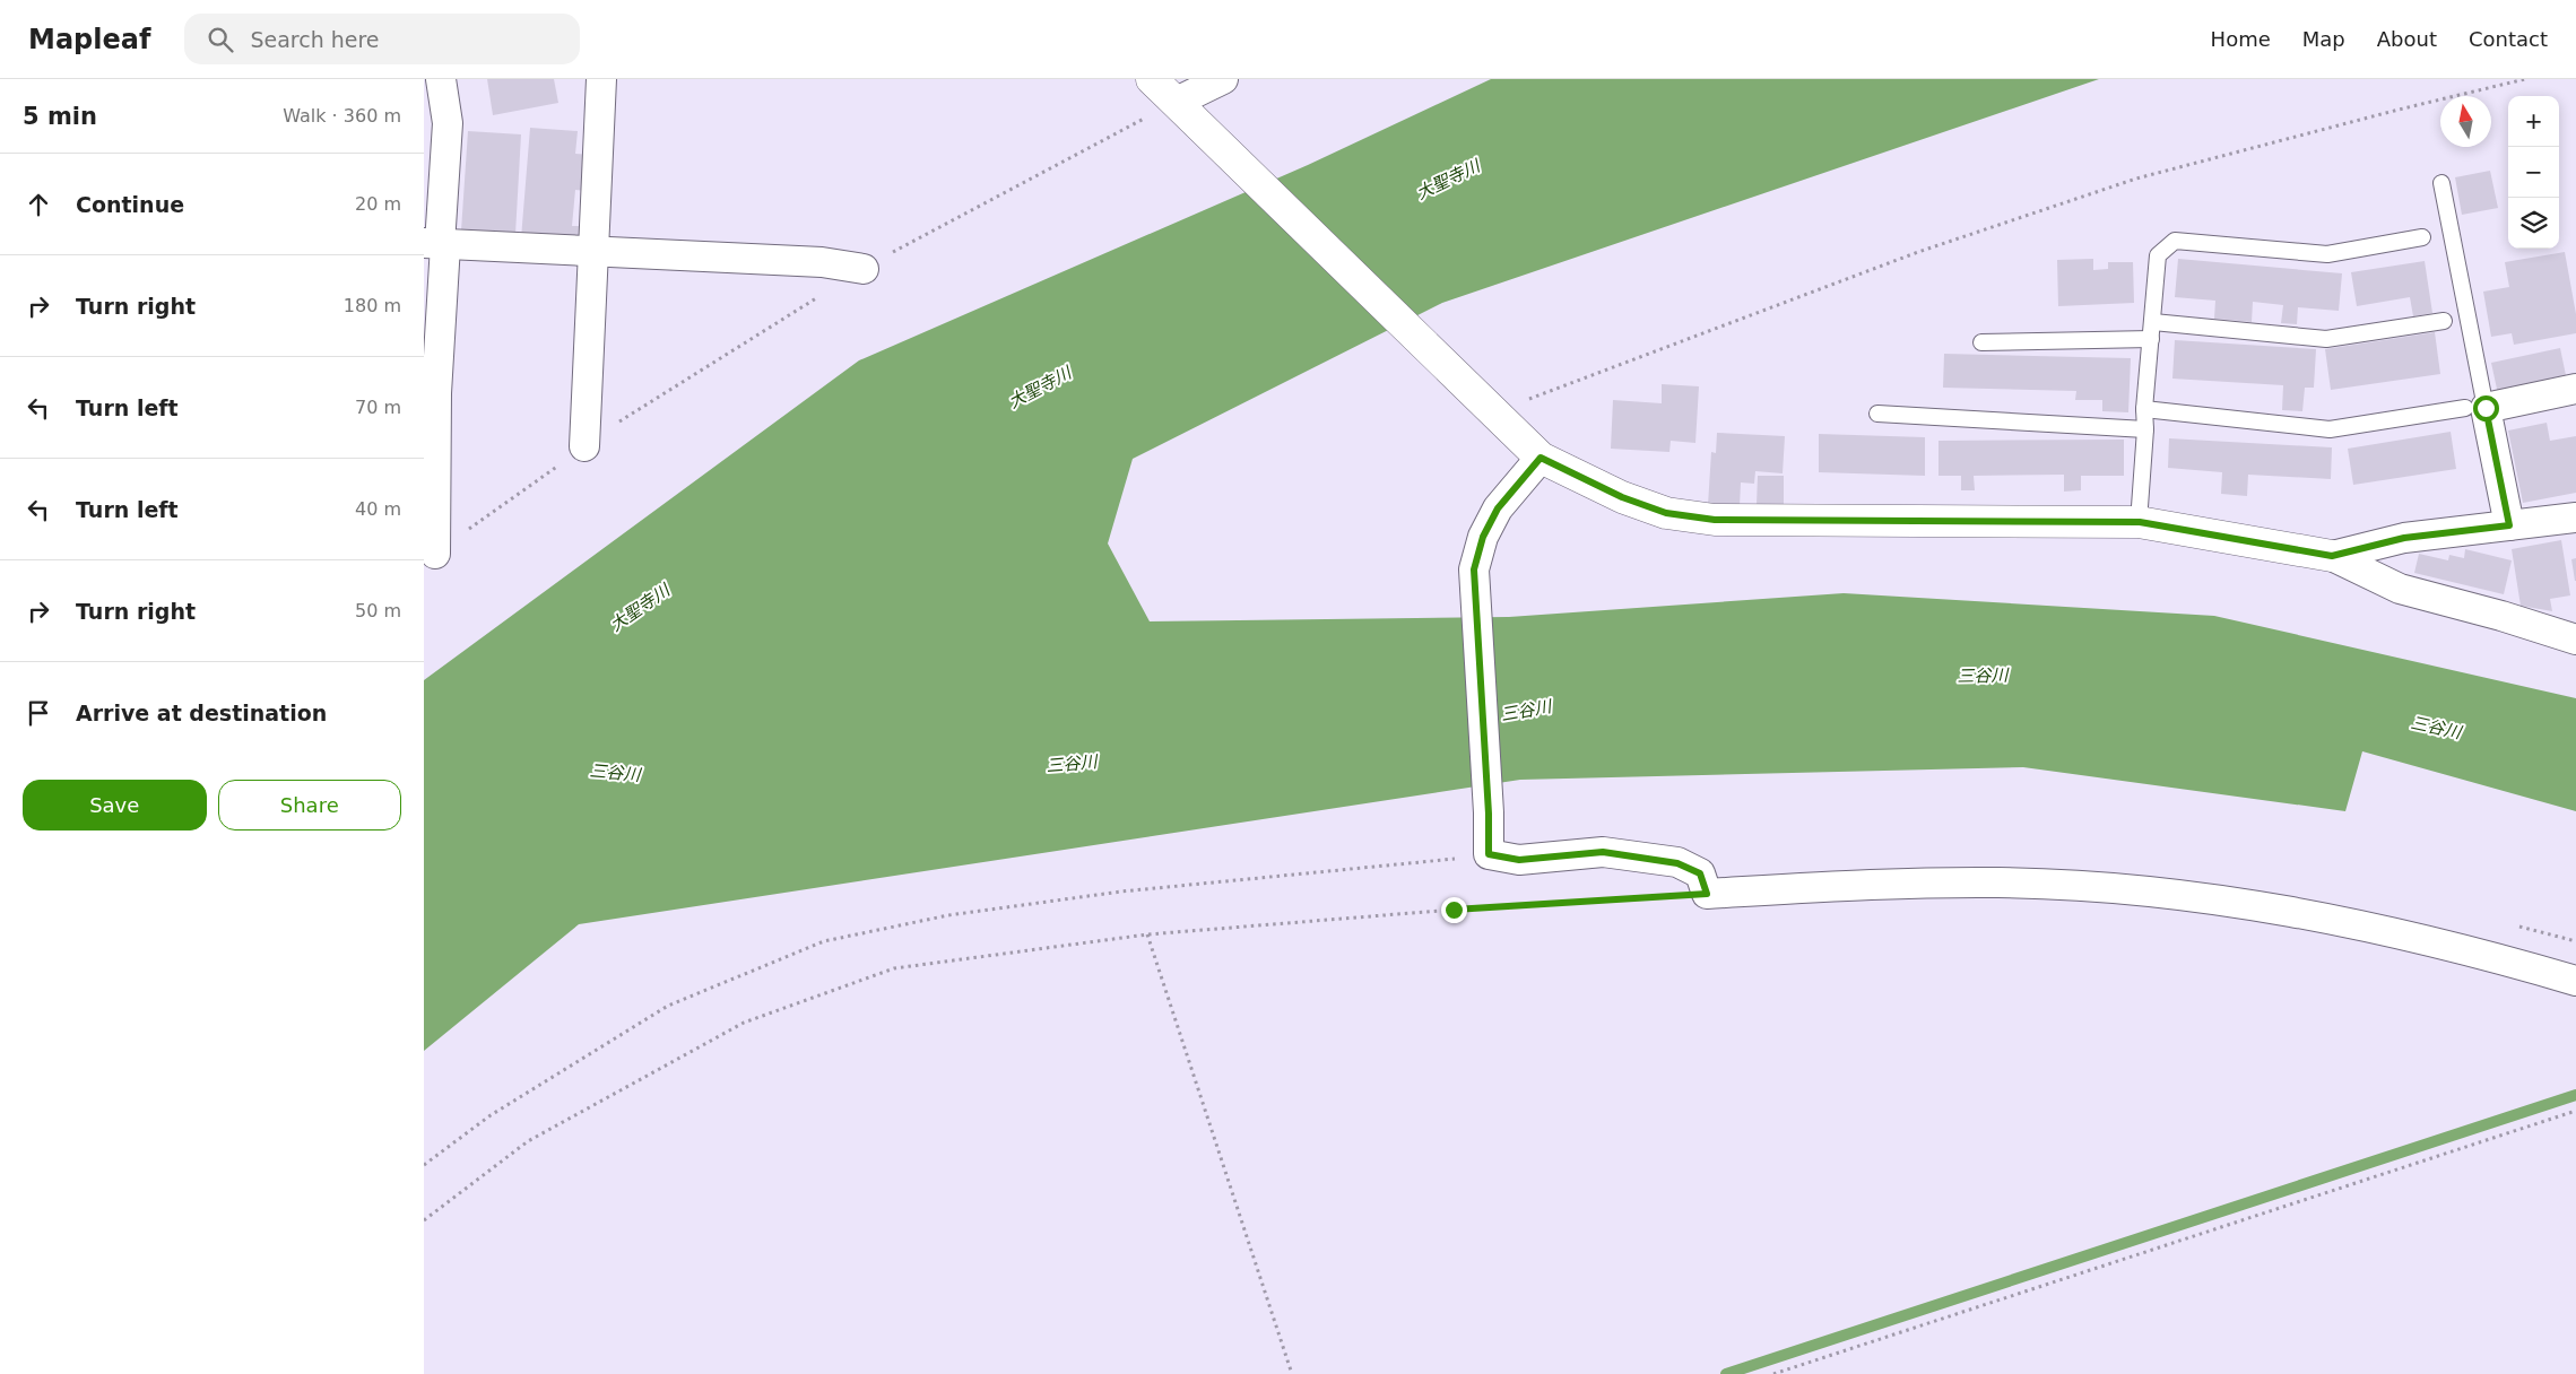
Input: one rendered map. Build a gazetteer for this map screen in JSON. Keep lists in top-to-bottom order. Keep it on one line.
{"water":["大聖寺川","三谷川"],"north":"top","page":{"header":"Mapleaf","search":"Search here","nav":["Home","Map","About","Contact"],"heading":["5 min","Walk · 360 m"],"map_buttons":["+","−"],"list":[["Continue","20 m"],["Turn right","180 m"],["Turn left","70 m"],["Turn left","40 m"],["Turn right","50 m"],"Arrive at destination"],"buttons":["Save","Share"]}}
